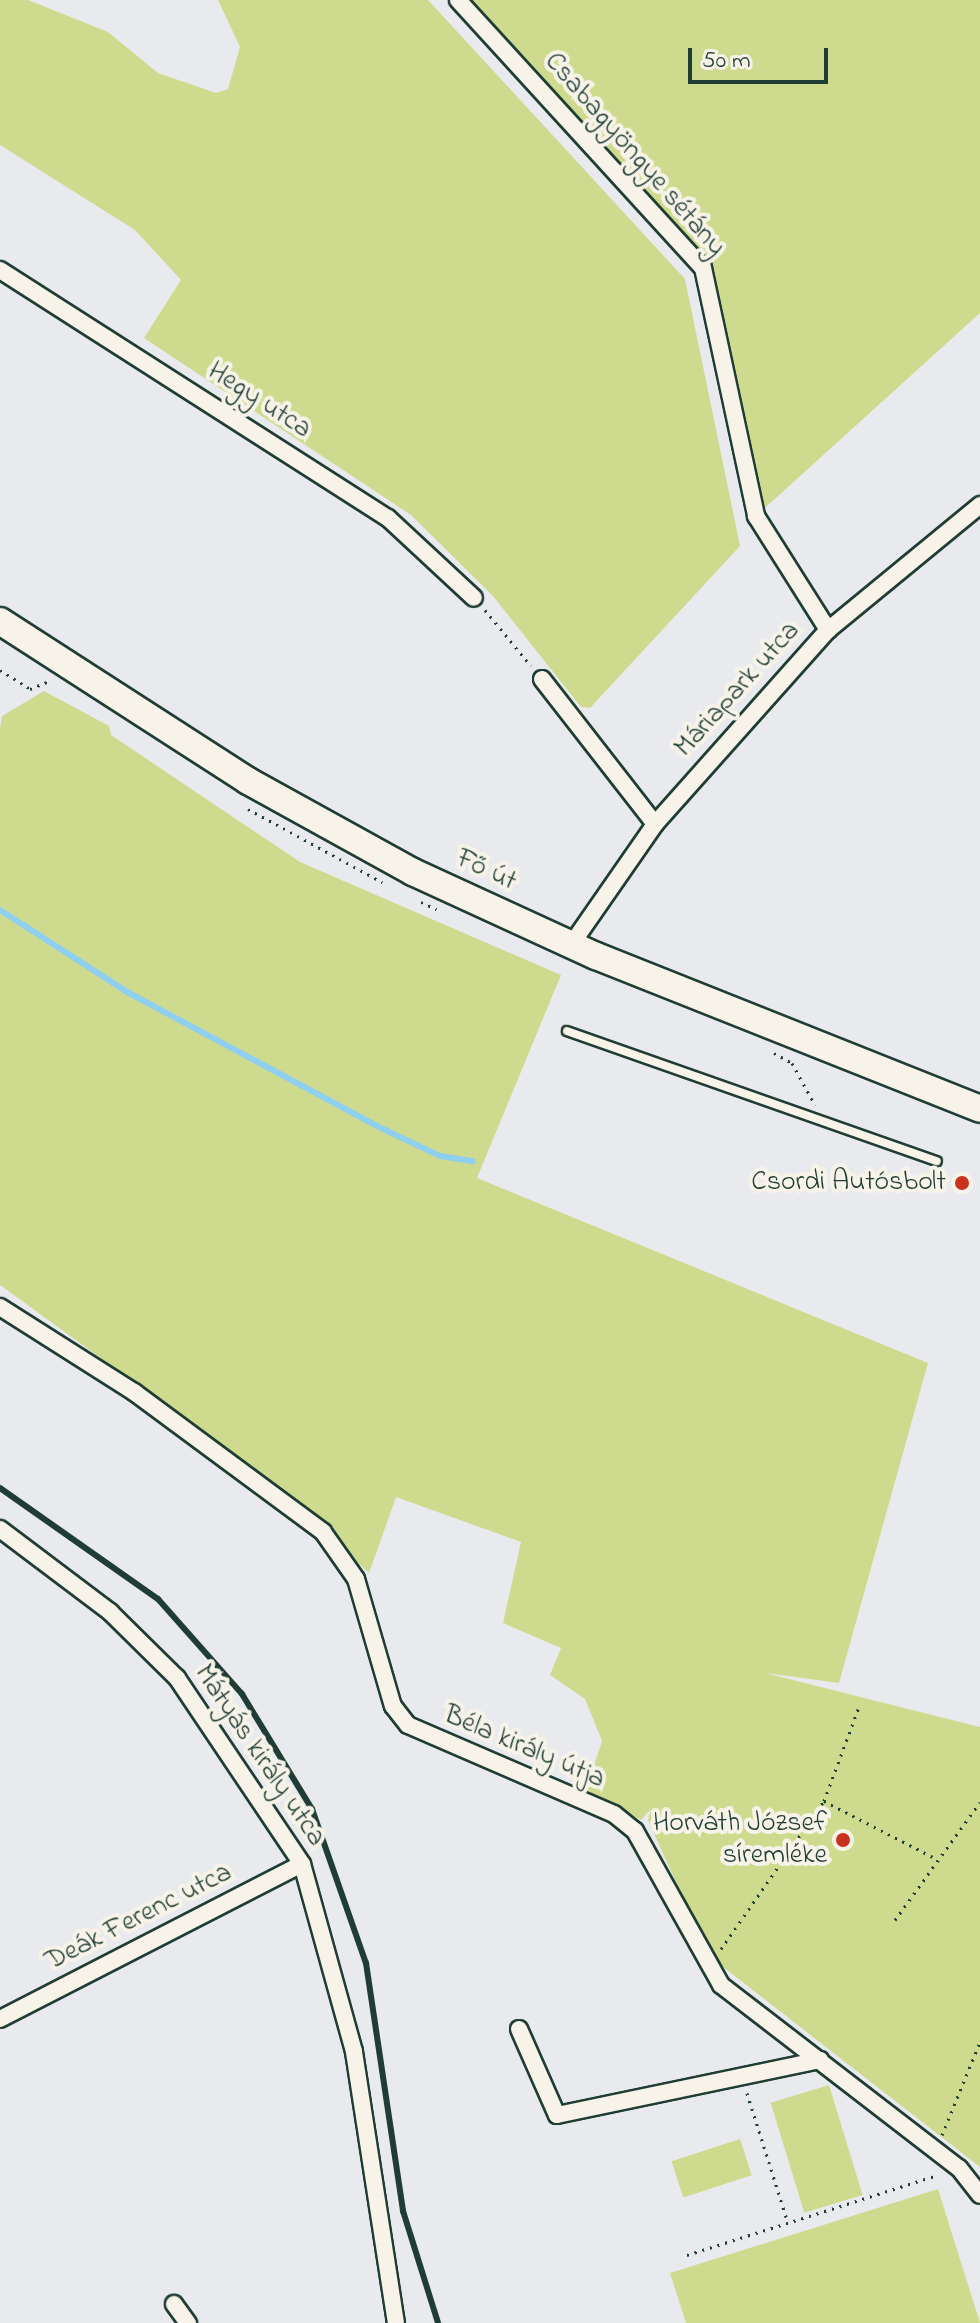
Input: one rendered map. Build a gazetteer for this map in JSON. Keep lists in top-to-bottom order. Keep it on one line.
{"streets":{"main road":["Fő út"],"street":["Csabagyöngye sétány","Hegy utca","Máriapark utca","Béla király útja","Mátyás király utca","Deák Ferenc utca"]},"crossings":[["Csabagyöngye sétány","Máriapark utca"],["Máriapark utca","Fő út"],["Mátyás király utca","Deák Ferenc utca"]],"places":["Csordi Autósbolt","Horváth József síremléke"],"scale_bar":"50 m"}
